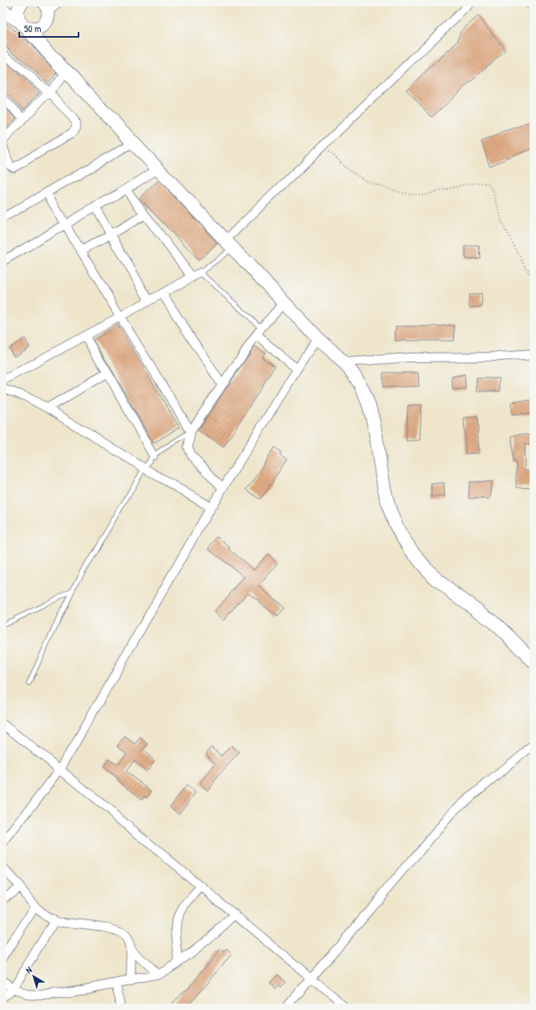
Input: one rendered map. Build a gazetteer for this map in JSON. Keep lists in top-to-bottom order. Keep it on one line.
{"scale_bar":"50 m","north":"top left"}
